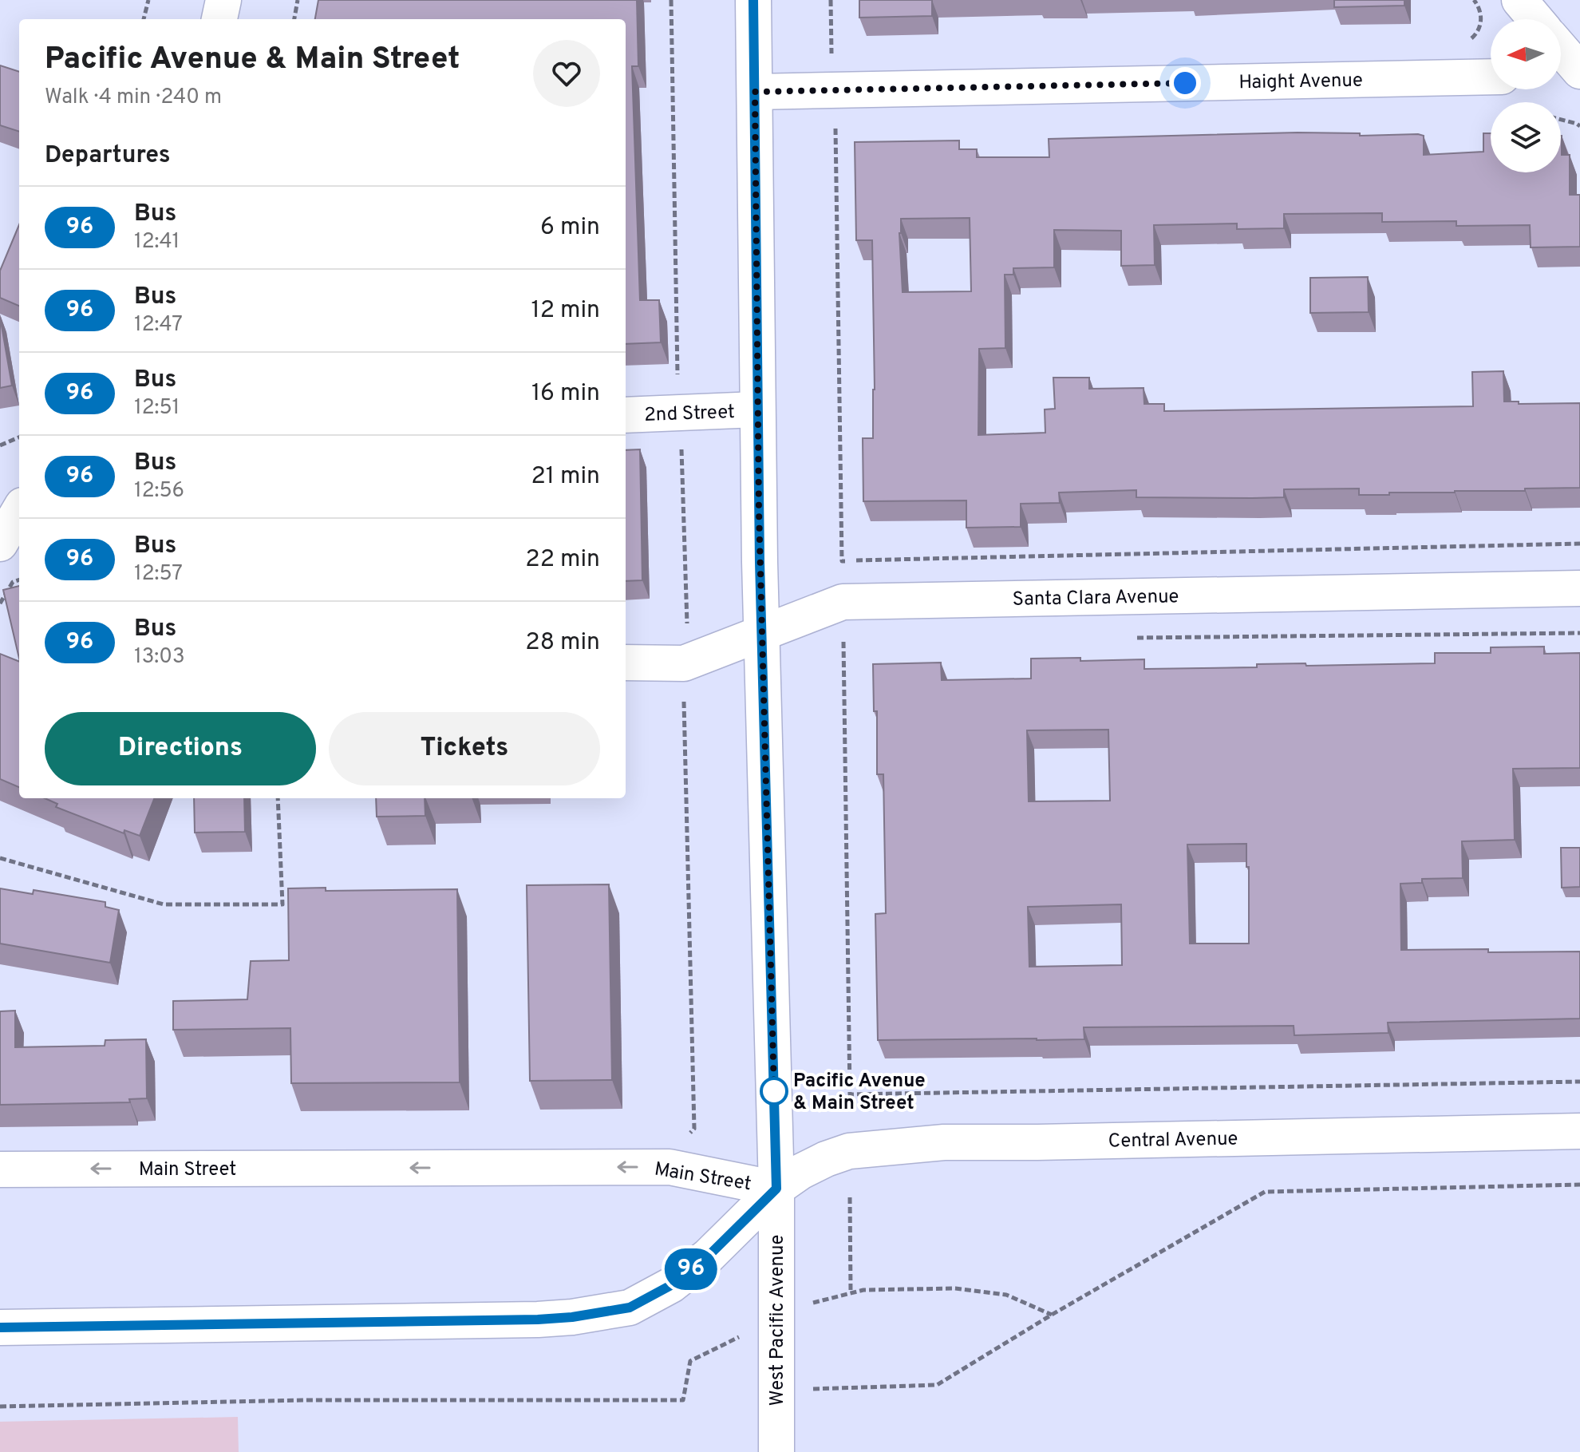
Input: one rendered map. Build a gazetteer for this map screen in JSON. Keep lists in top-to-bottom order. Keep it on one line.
{"streets":{"street":["Haight Avenue","2nd Street","Santa Clara Avenue","Central Avenue","Main Street","West Pacific Avenue"]},"crossings":[["Haight Avenue","West Pacific Avenue"],["2nd Street","West Pacific Avenue"],["Santa Clara Avenue","West Pacific Avenue"],["Central Avenue","Main Street"],["Central Avenue","West Pacific Avenue"],["Main Street","West Pacific Avenue"]],"places":["Pacific Avenue & Main Street"],"lines":["bus line 96"],"north":"left","page":{"on_map":"96","heading":[["Pacific Avenue & Main Street","Walk · 4 min · 240 m"],"Departures"],"list":[{"mark":"96","name":"Bus","note":"12:41","value":"6 min"},{"mark":"96","name":"Bus","note":"12:47","value":"12 min"},{"mark":"96","name":"Bus","note":"12:51","value":"16 min"},{"mark":"96","name":"Bus","note":"12:56","value":"21 min"},{"mark":"96","name":"Bus","note":"12:57","value":"22 min"},{"mark":"96","name":"Bus","note":"13:03","value":"28 min"}],"buttons":["Directions","Tickets"]}}
